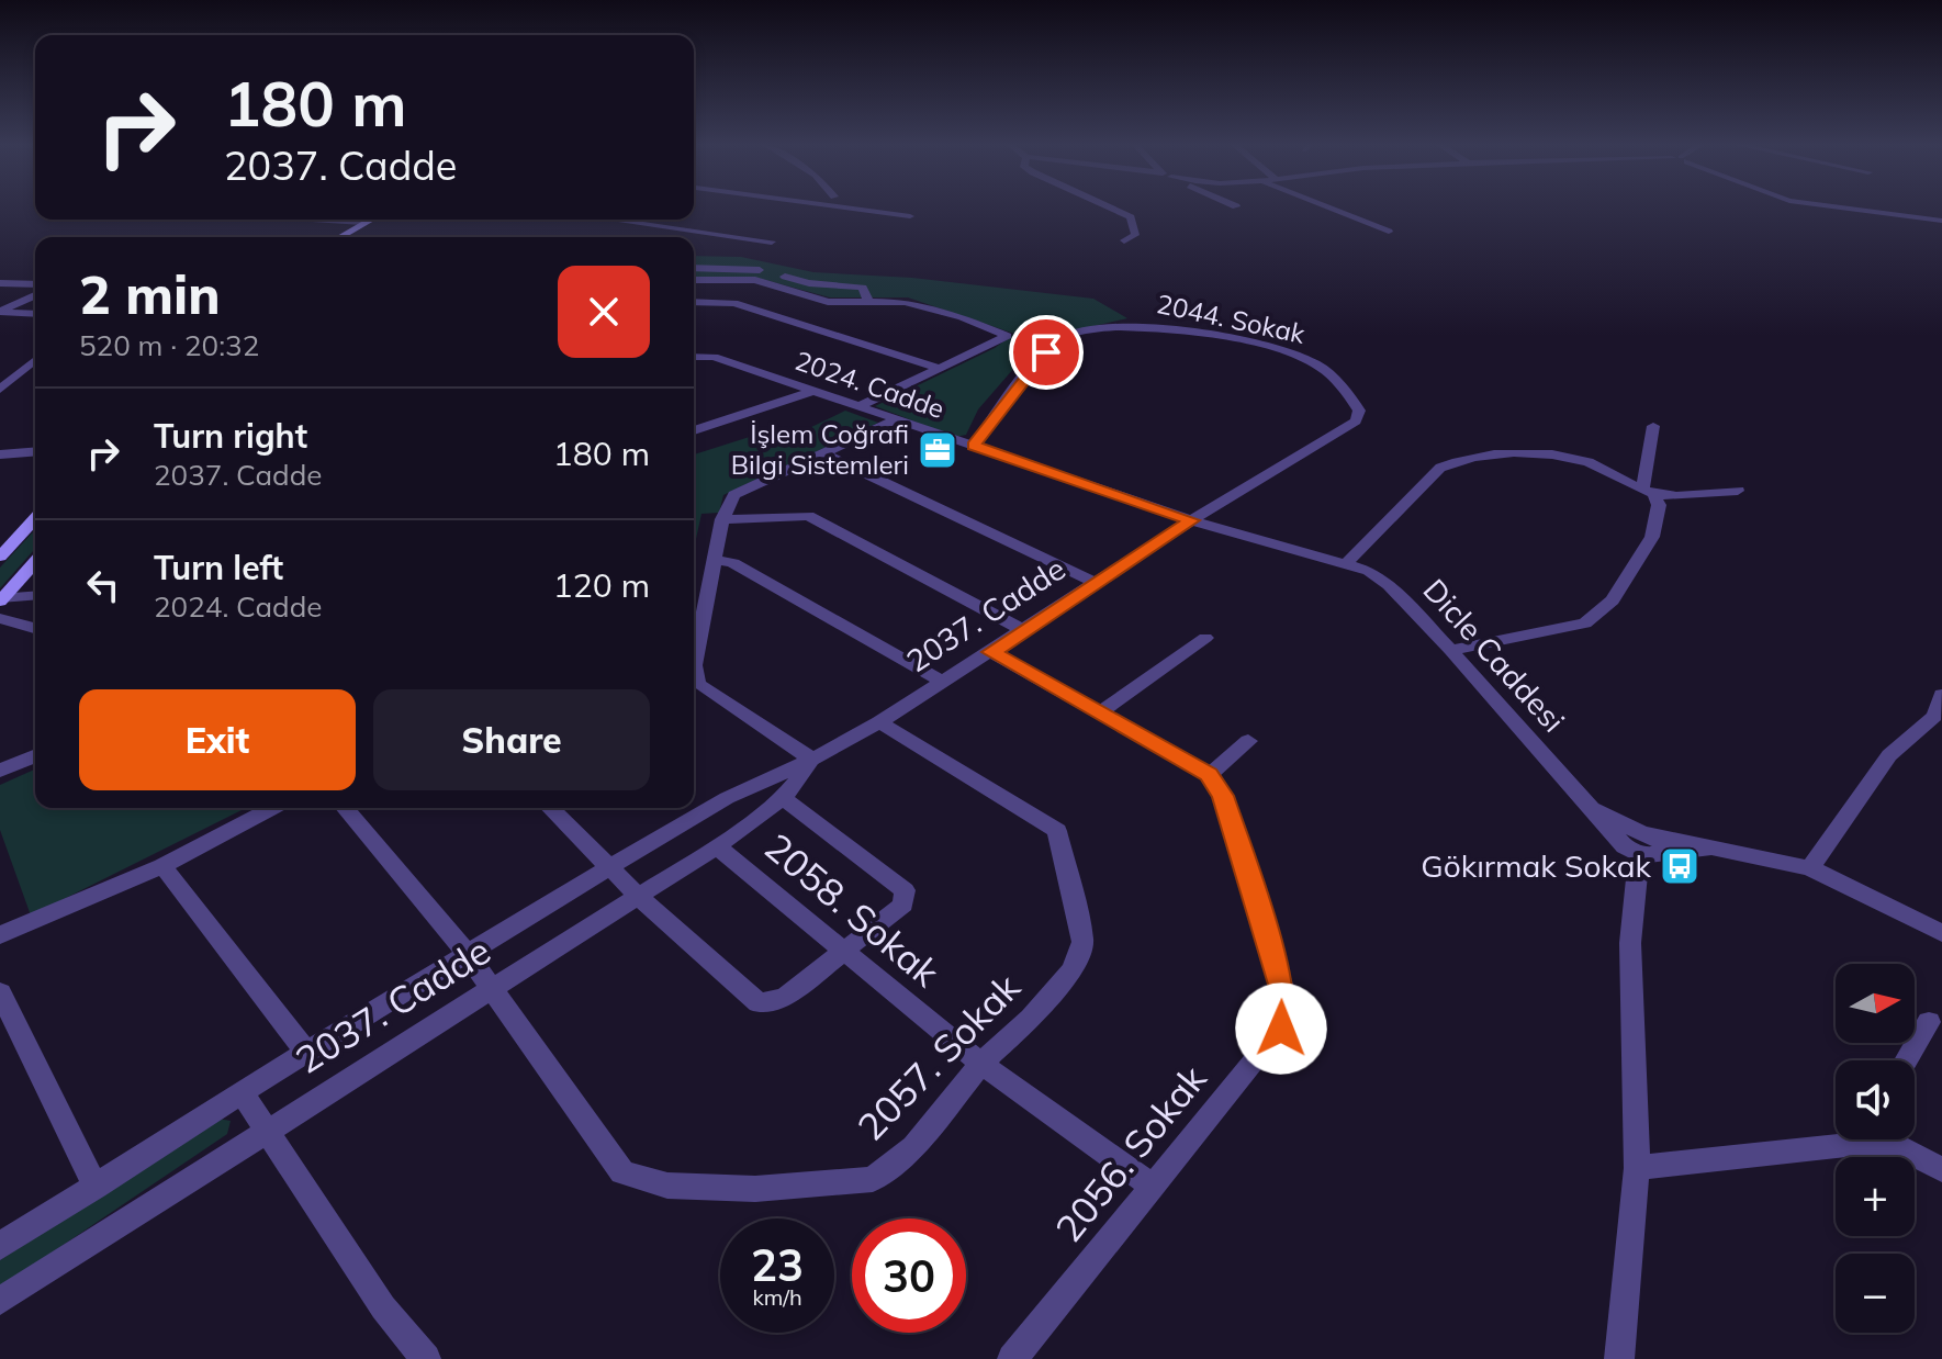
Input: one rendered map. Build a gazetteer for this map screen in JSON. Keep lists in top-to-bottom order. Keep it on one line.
{"streets":{"street":["2044. Sokak","2024. Cadde","2037. Cadde","Dicle Caddesi","2058. Sokak","2057. Sokak","2056. Sokak"]},"crossings":[["2044. Sokak","2024. Cadde"],["2044. Sokak","2037. Cadde"],["2044. Sokak","Dicle Caddesi"],["2024. Cadde","2037. Cadde"],["2024. Cadde","Dicle Caddesi"],["2037. Cadde","Dicle Caddesi"],["2037. Cadde","2058. Sokak"],["2037. Cadde","2057. Sokak"],["2058. Sokak","2057. Sokak"],["2058. Sokak","2056. Sokak"]],"places":{"office":["İşlem Coğrafi Bilgi Sistemleri"],"bus stop":["Gökırmak Sokak"]},"north":"right","page":{"turn":["180 m","2037. Cadde"],"heading":["2 min","520 m · 20:32"],"list":[{"name":"Turn right","note":"2037. Cadde","value":"180 m"},{"name":"Turn left","note":"2024. Cadde","value":"120 m"}],"buttons":["Exit","Share"],"map_buttons":["+","−"],"speed":"23 km/h","limit":"30"}}
